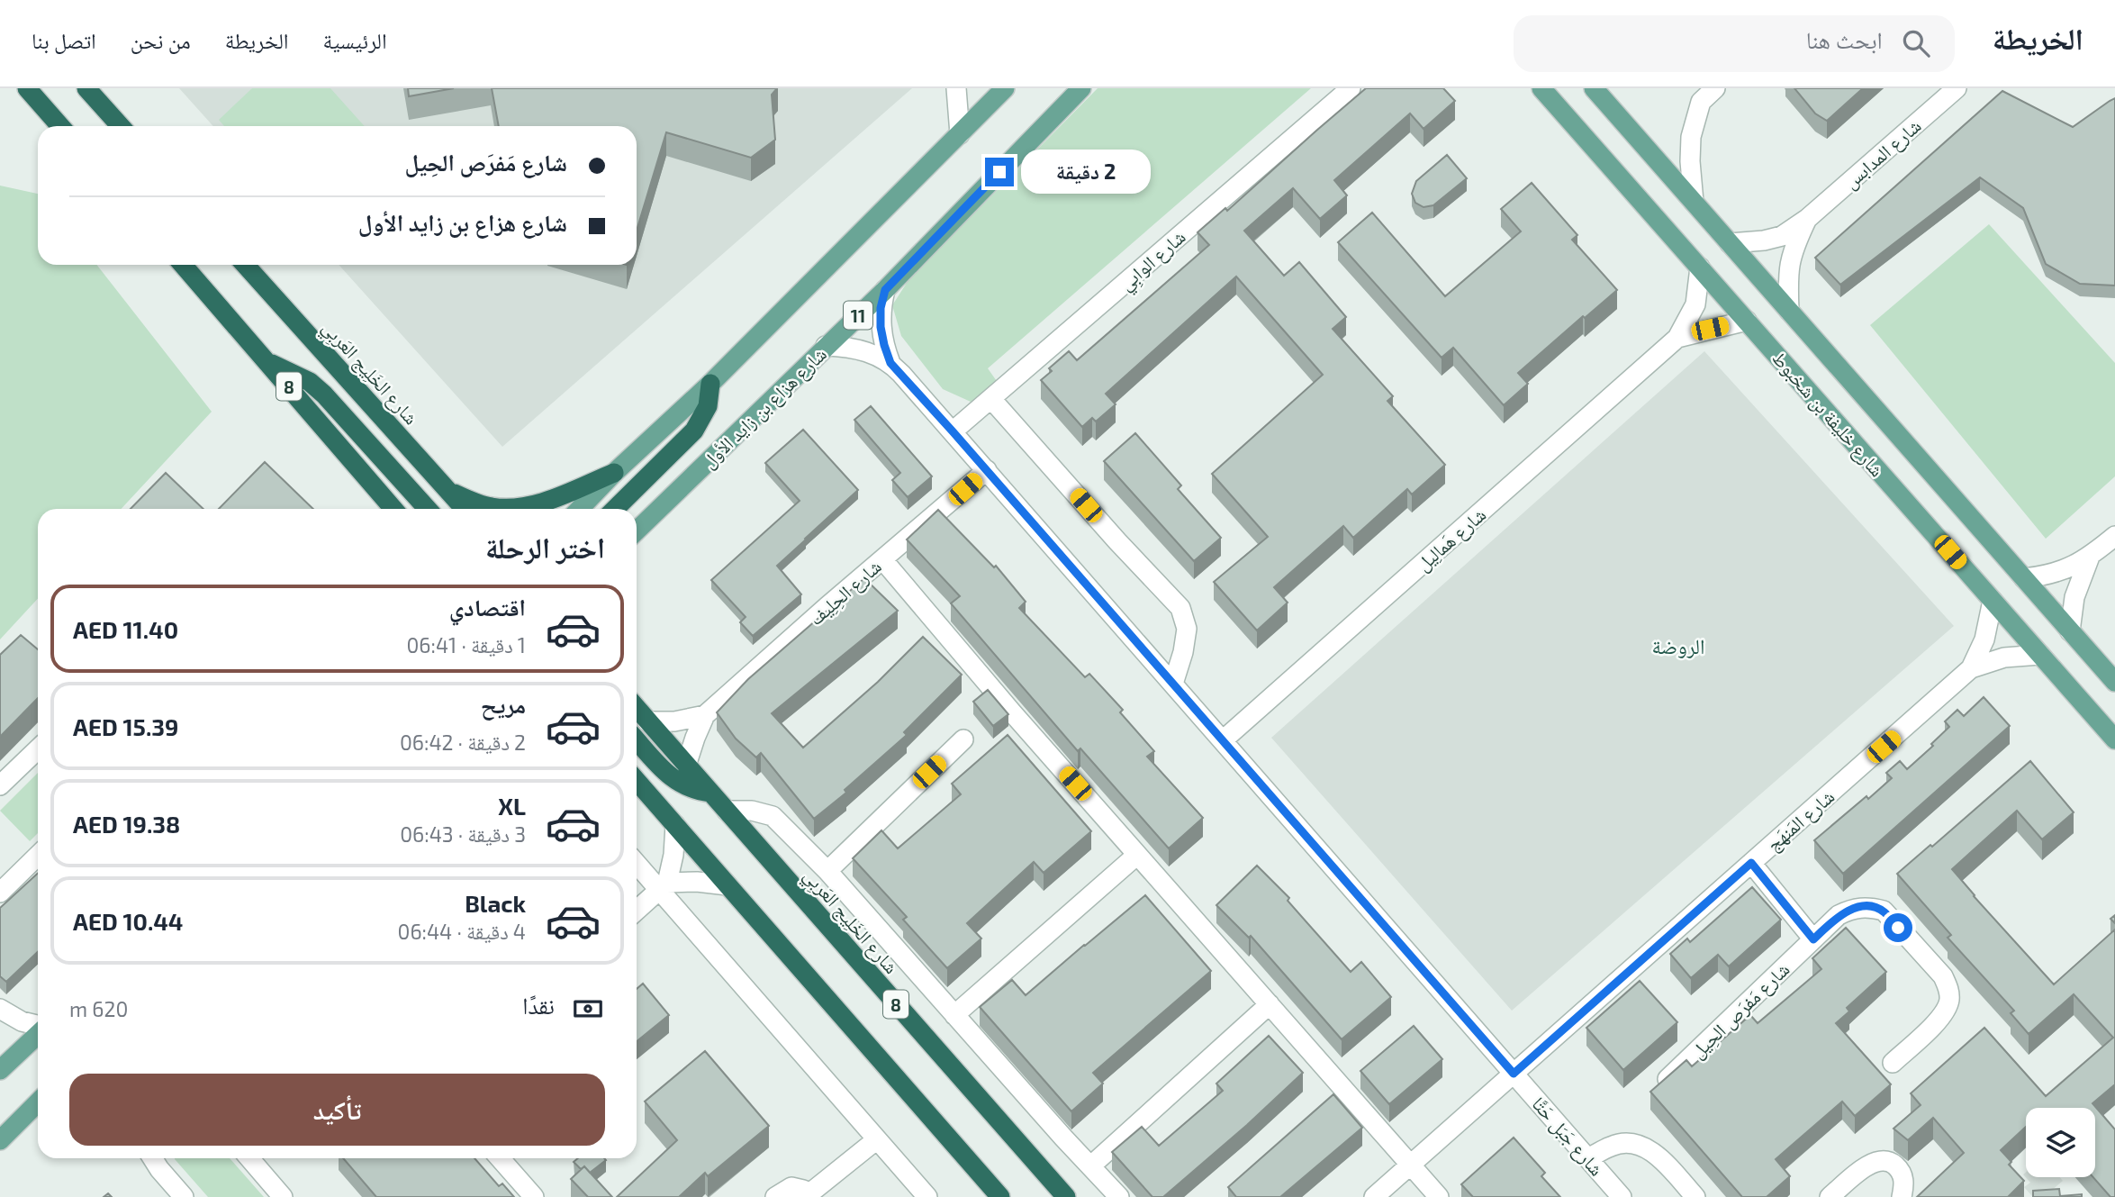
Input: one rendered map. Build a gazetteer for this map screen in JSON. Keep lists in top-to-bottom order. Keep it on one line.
{"streets":{"highway":["شارع الخَلِيج العَربِي","8"],"main road":["11","شارع هزاع بن زايد الأول","شارع خليفة بن شخبوط"],"street":["شارع المدابس","شارع الوابِي","شارع هَمالِيل","شارع الحِلِيف","شارع المَنهَج","شارع مَفرَص الحِيل","شارع جَبَل حَتَّا"]},"crossings":[["شارع المدابس","شارع خليفة بن شخبوط"],["شارع الوابِي","شارع جَبَل حَتَّا"],["شارع الخَلِيج العَربِي","شارع الحِلِيف"],["شارع هزاع بن زايد الأول","شارع جَبَل حَتَّا"],["شارع خليفة بن شخبوط","شارع هَمالِيل"],["شارع خليفة بن شخبوط","شارع المَنهَج"],["شارع هَمالِيل","شارع جَبَل حَتَّا"],["شارع الحِلِيف","شارع جَبَل حَتَّا"],["شارع المَنهَج","شارع جَبَل حَتَّا"]],"districts":["الروضة"],"page":{"header":"الخريطة","search":"ابحث هنا","nav":["الرئيسية","الخريطة","من نحن","اتصل بنا"],"banner":["شارع مَفرَص الحِيل","شارع هزاع بن زايد الأول"],"bubble":"2 دقيقة","heading":"اختر الرحلة","list":[{"name":"اقتصادي","note":"1 دقيقة · 06:41","value":"AED 11.40"},{"name":"مريح","note":"2 دقيقة · 06:42","value":"AED 15.39"},{"name":"XL","note":"3 دقيقة · 06:43","value":"AED 19.38"},{"name":"Black","note":"4 دقيقة · 06:44","value":"AED 10.44"}],"pay":["نقدًا","620 m"],"buttons":"تأكيد"}}
